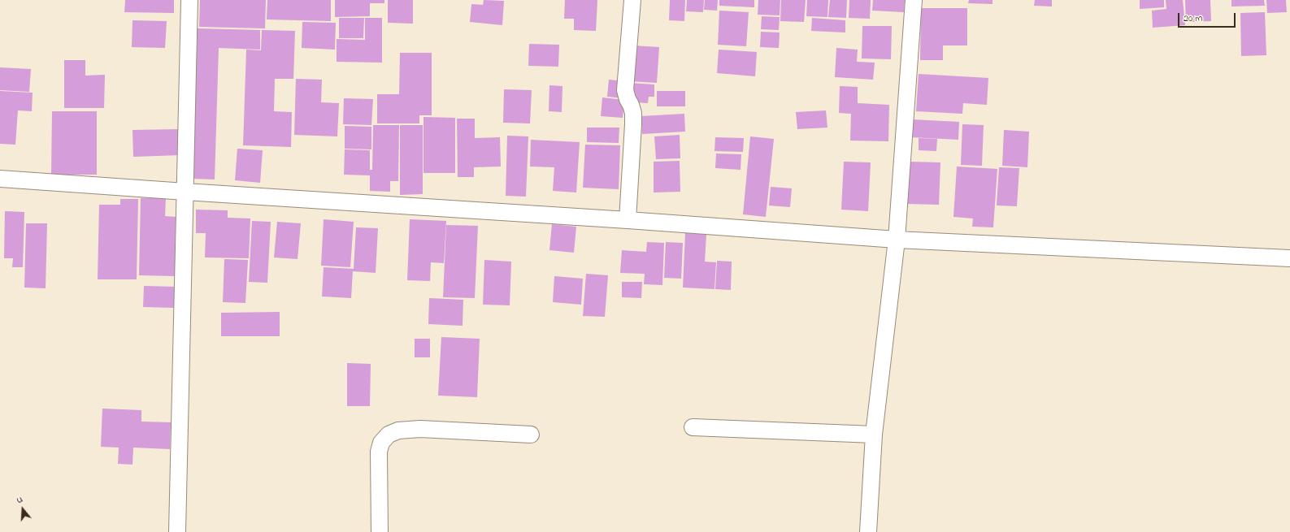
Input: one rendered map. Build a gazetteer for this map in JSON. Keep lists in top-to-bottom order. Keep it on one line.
{"scale_bar":"20 m","north":"top"}
